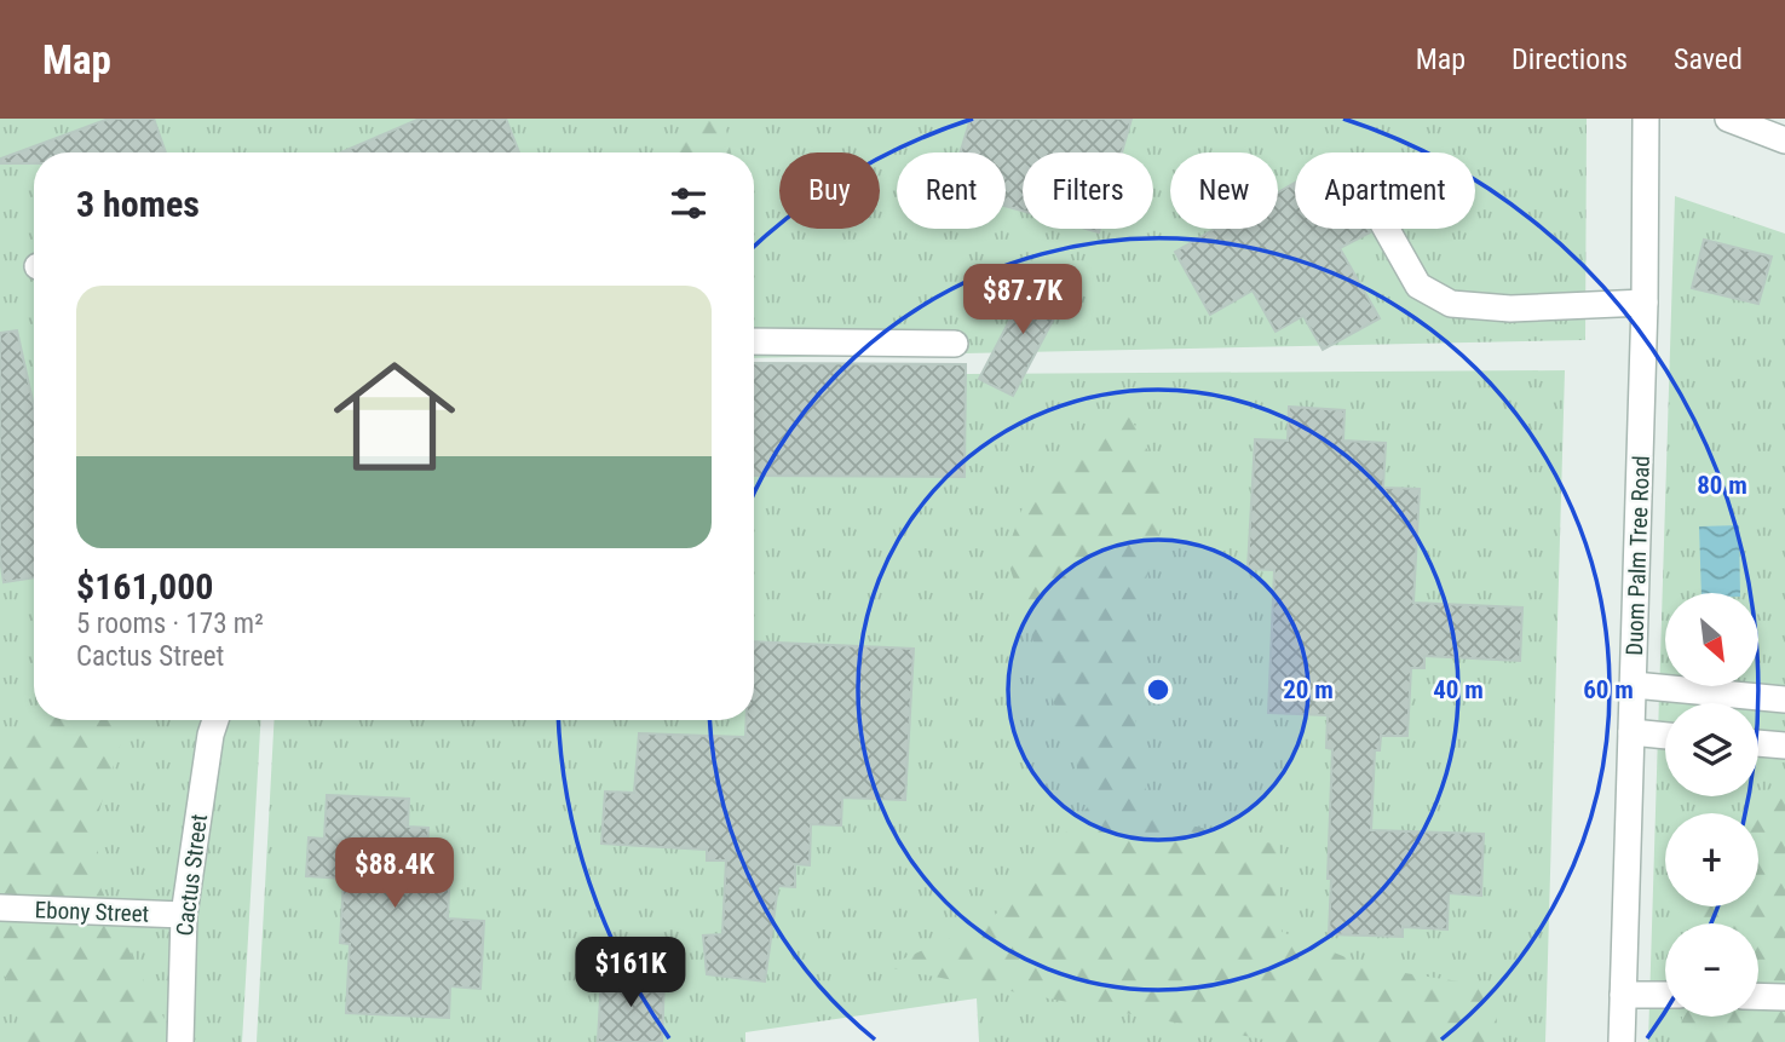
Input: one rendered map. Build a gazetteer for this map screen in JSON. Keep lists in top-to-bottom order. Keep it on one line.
{"streets":{"street":["Duom Palm Tree Road","Cactus Street","Ebony Street"]},"crossings":[["Cactus Street","Ebony Street"]],"north":"bottom right","page":{"header":"Map","nav":["Map","Directions","Saved"],"chip":["Buy","Rent","Filters","New","Apartment"],"heading":"3 homes","list":[{"name":"$161,000","note":"5 rooms · 173 m² · Cactus Street"}],"price":["$87.7K","$88.4K","$161K"],"map_buttons":["+","−"]},"rings":["80 m","20 m","40 m","60 m"]}
